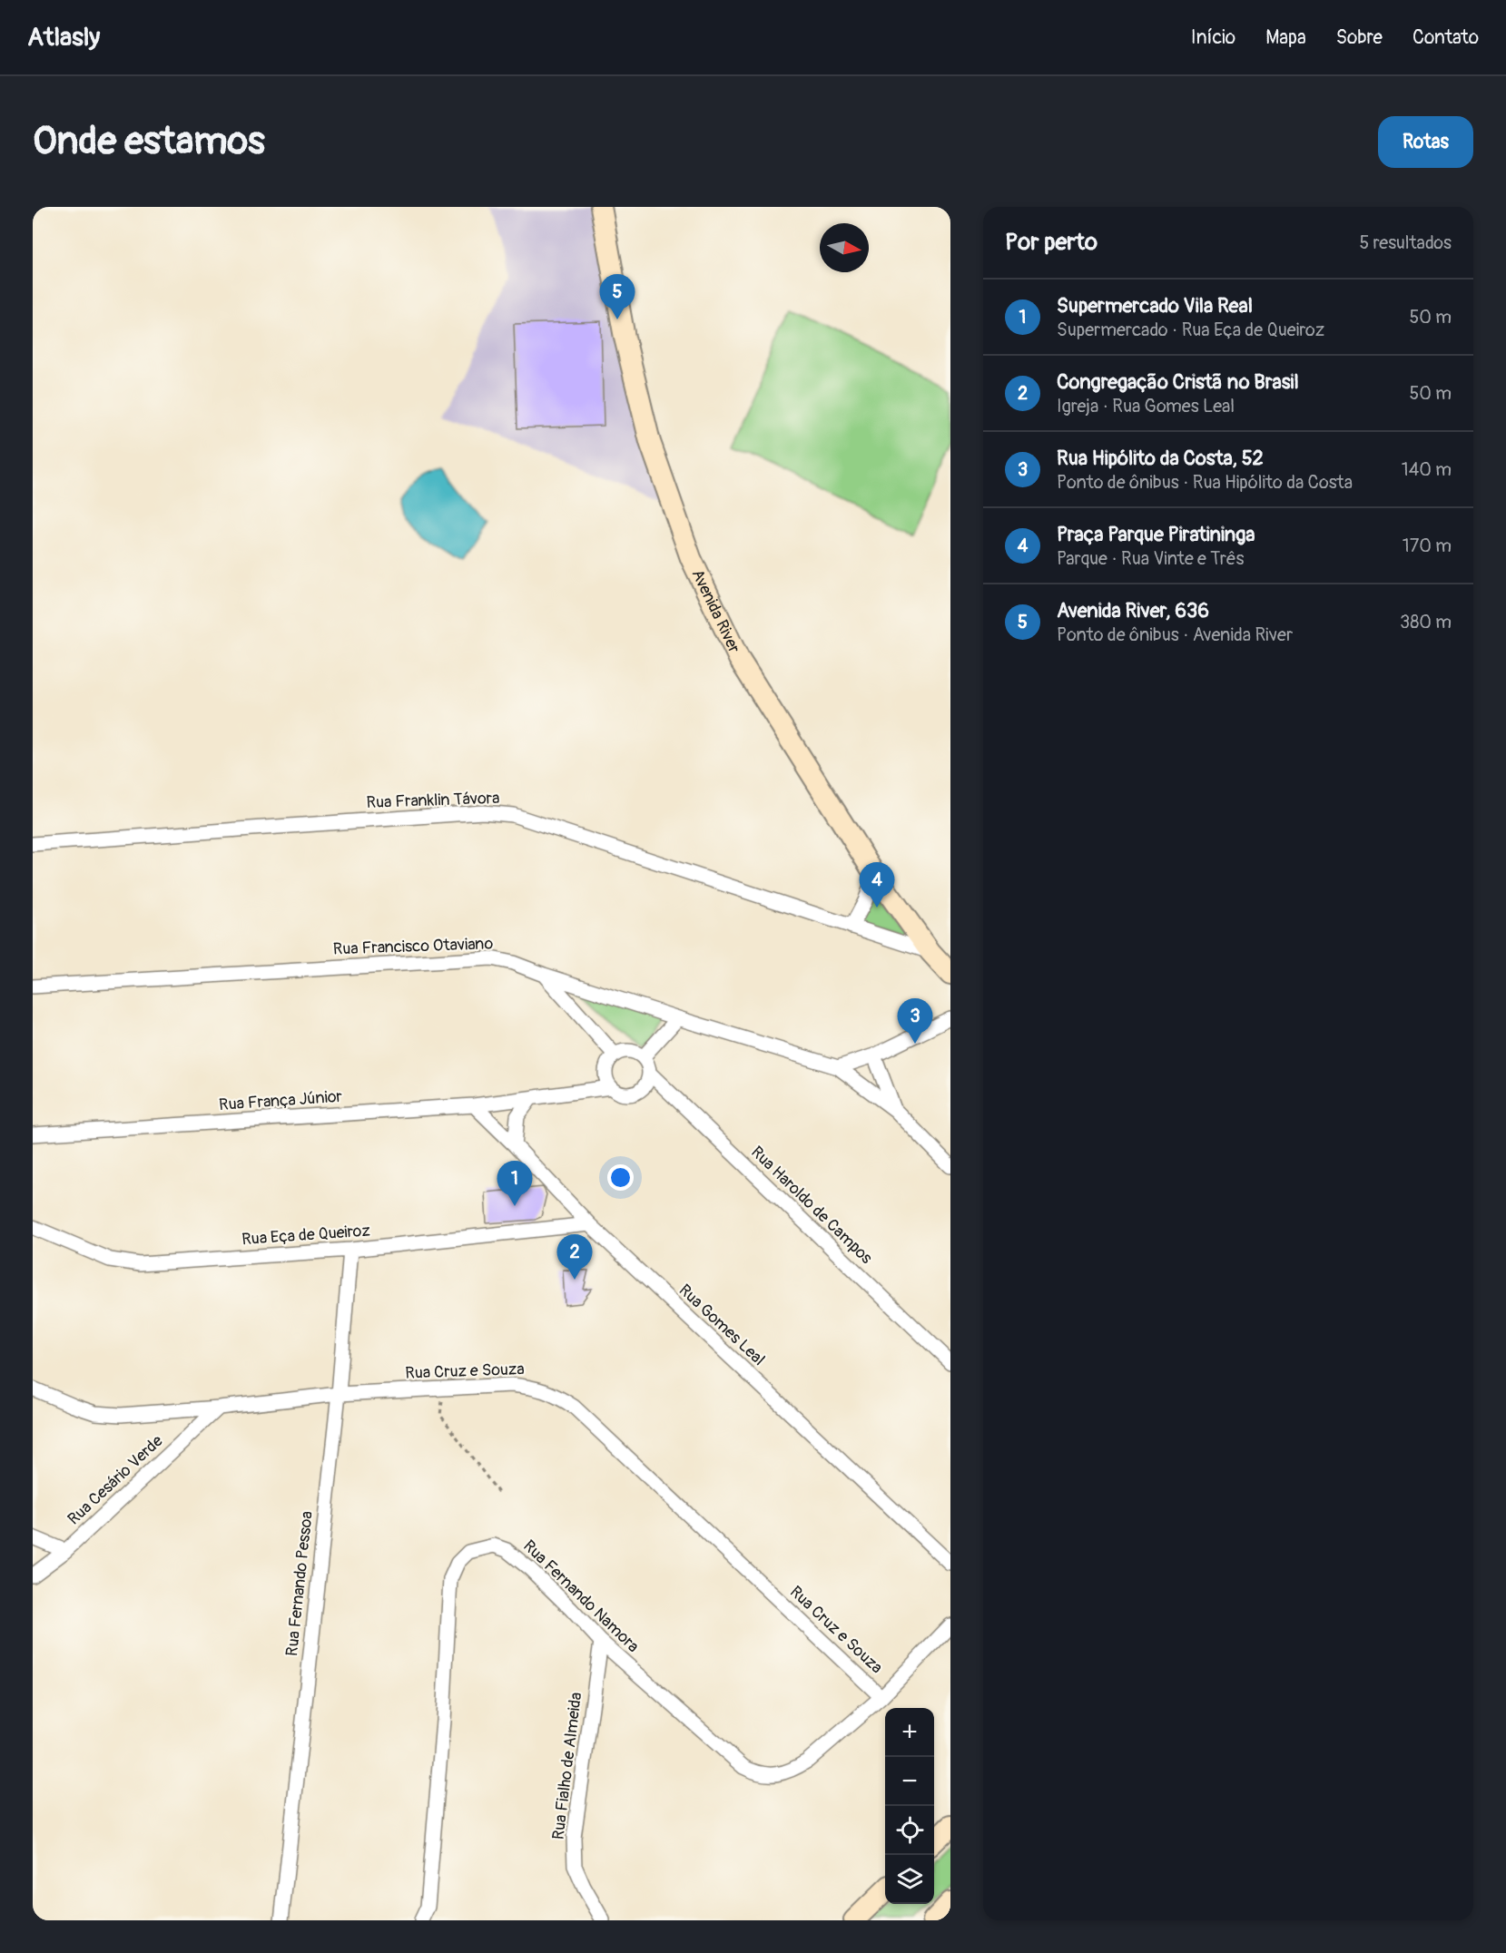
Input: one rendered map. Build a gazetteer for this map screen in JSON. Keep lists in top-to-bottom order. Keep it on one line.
{"streets":{"street":["Avenida River","Rua Franklin Távora","Rua Francisco Otaviano","Rua França Júnior","Rua Haroldo de Campos","Rua Eça de Queiroz","Rua Gomes Leal","Rua Cruz e Souza","Rua Cesário Verde","Rua Fernando Pessoa","Rua Fernando Namora","Rua Fialho de Almeida"]},"crossings":[["Avenida River","Rua Franklin Távora"],["Rua França Júnior","Rua Haroldo de Campos"],["Rua França Júnior","Rua Gomes Leal"],["Rua Eça de Queiroz","Rua Gomes Leal"],["Rua Eça de Queiroz","Rua Fernando Pessoa"],["Rua Cruz e Souza","Rua Cesário Verde"],["Rua Cruz e Souza","Rua Fernando Pessoa"],["Rua Cruz e Souza","Rua Fernando Namora"],["Rua Fernando Namora","Rua Fialho de Almeida"]],"north":"right","page":{"header":"Atlasly","nav":["Início","Mapa","Sobre","Contato"],"buttons":"Rotas","title":"Onde estamos","heading":["Por perto","5 resultados"],"pins":["5","4","3","1","2"],"list":[{"mark":"1","name":"Supermercado Vila Real","note":"Supermercado · Rua Eça de Queiroz","value":"50 m"},{"mark":"2","name":"Congregação Cristã no Brasil","note":"Igreja · Rua Gomes Leal","value":"50 m"},{"mark":"3","name":"Rua Hipólito da Costa, 52","note":"Ponto de ônibus · Rua Hipólito da Costa","value":"140 m"},{"mark":"4","name":"Praça Parque Piratininga","note":"Parque · Rua Vinte e Três","value":"170 m"},{"mark":"5","name":"Avenida River, 636","note":"Ponto de ônibus · Avenida River","value":"380 m"}],"map_buttons":["+","−"]}}
